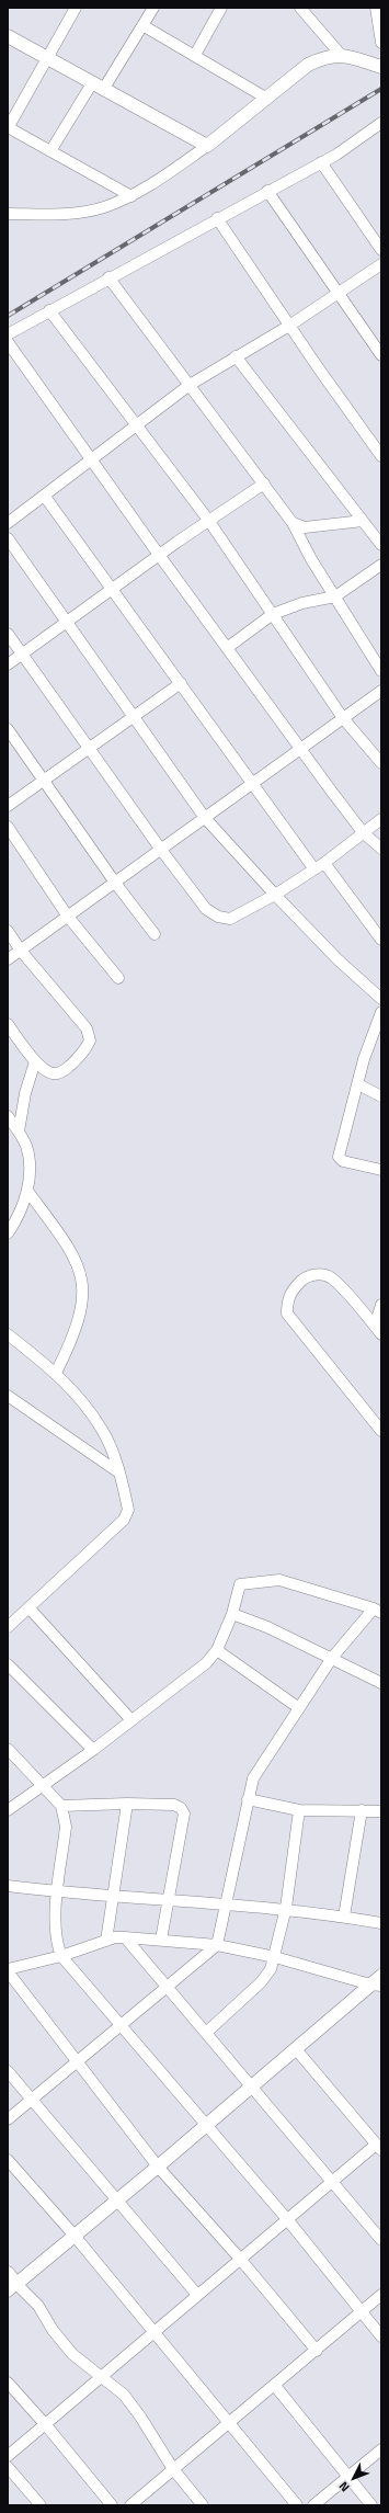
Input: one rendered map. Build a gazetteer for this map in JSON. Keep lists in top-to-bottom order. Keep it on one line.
{"north":"bottom left"}
